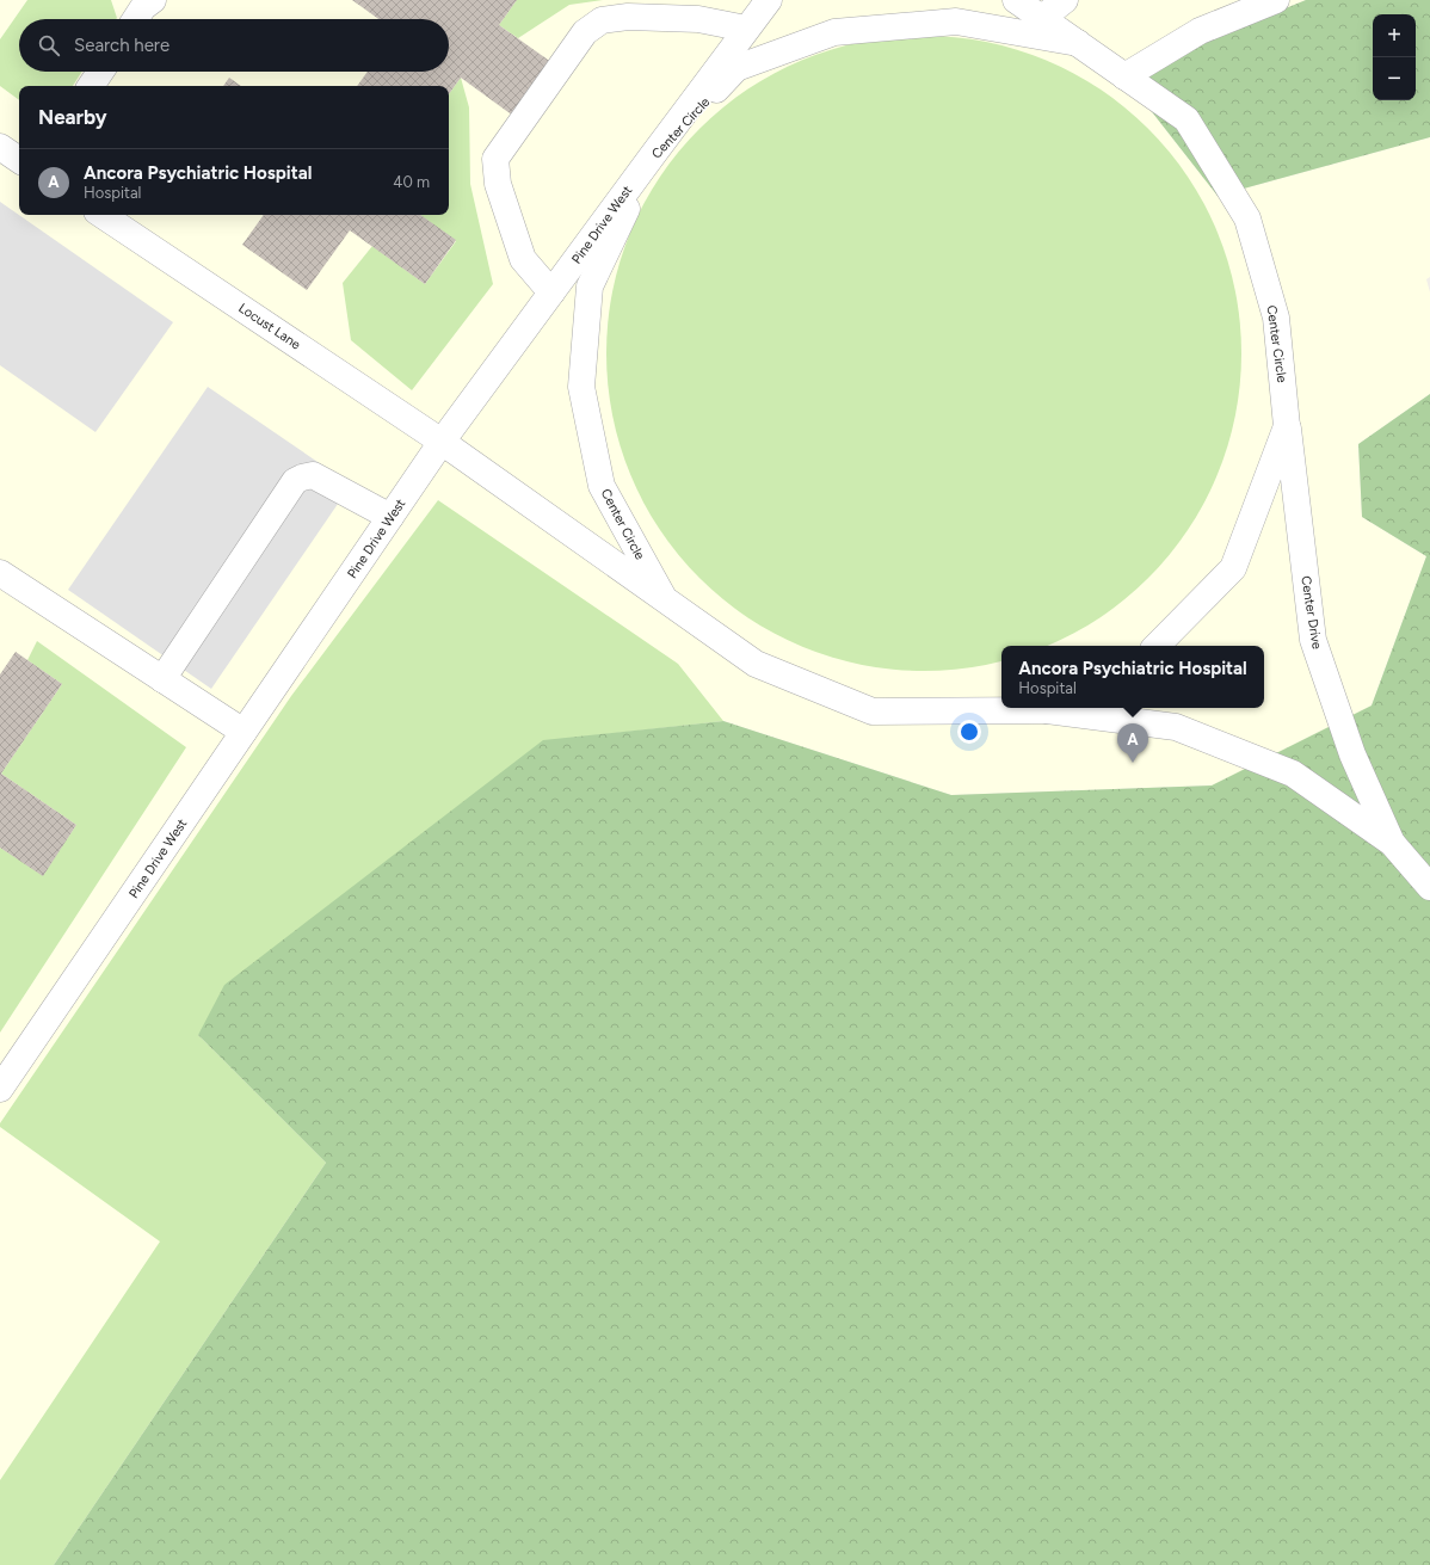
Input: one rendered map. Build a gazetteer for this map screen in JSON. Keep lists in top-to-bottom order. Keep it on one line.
{"streets":{"lane":["Center Circle","Pine Drive West","Locust Lane","Center Drive"]},"crossings":[["Center Circle","Pine Drive West"],["Center Circle","Locust Lane"],["Center Circle","Center Drive"],["Pine Drive West","Locust Lane"]],"page":{"map_buttons":["+","−"],"search":"Search here","heading":"Nearby","list":[{"mark":"A","name":"Ancora Psychiatric Hospital","note":"Hospital","value":"40 m"}],"popup":["Ancora Psychiatric Hospital","Hospital"],"pins":"A"}}
